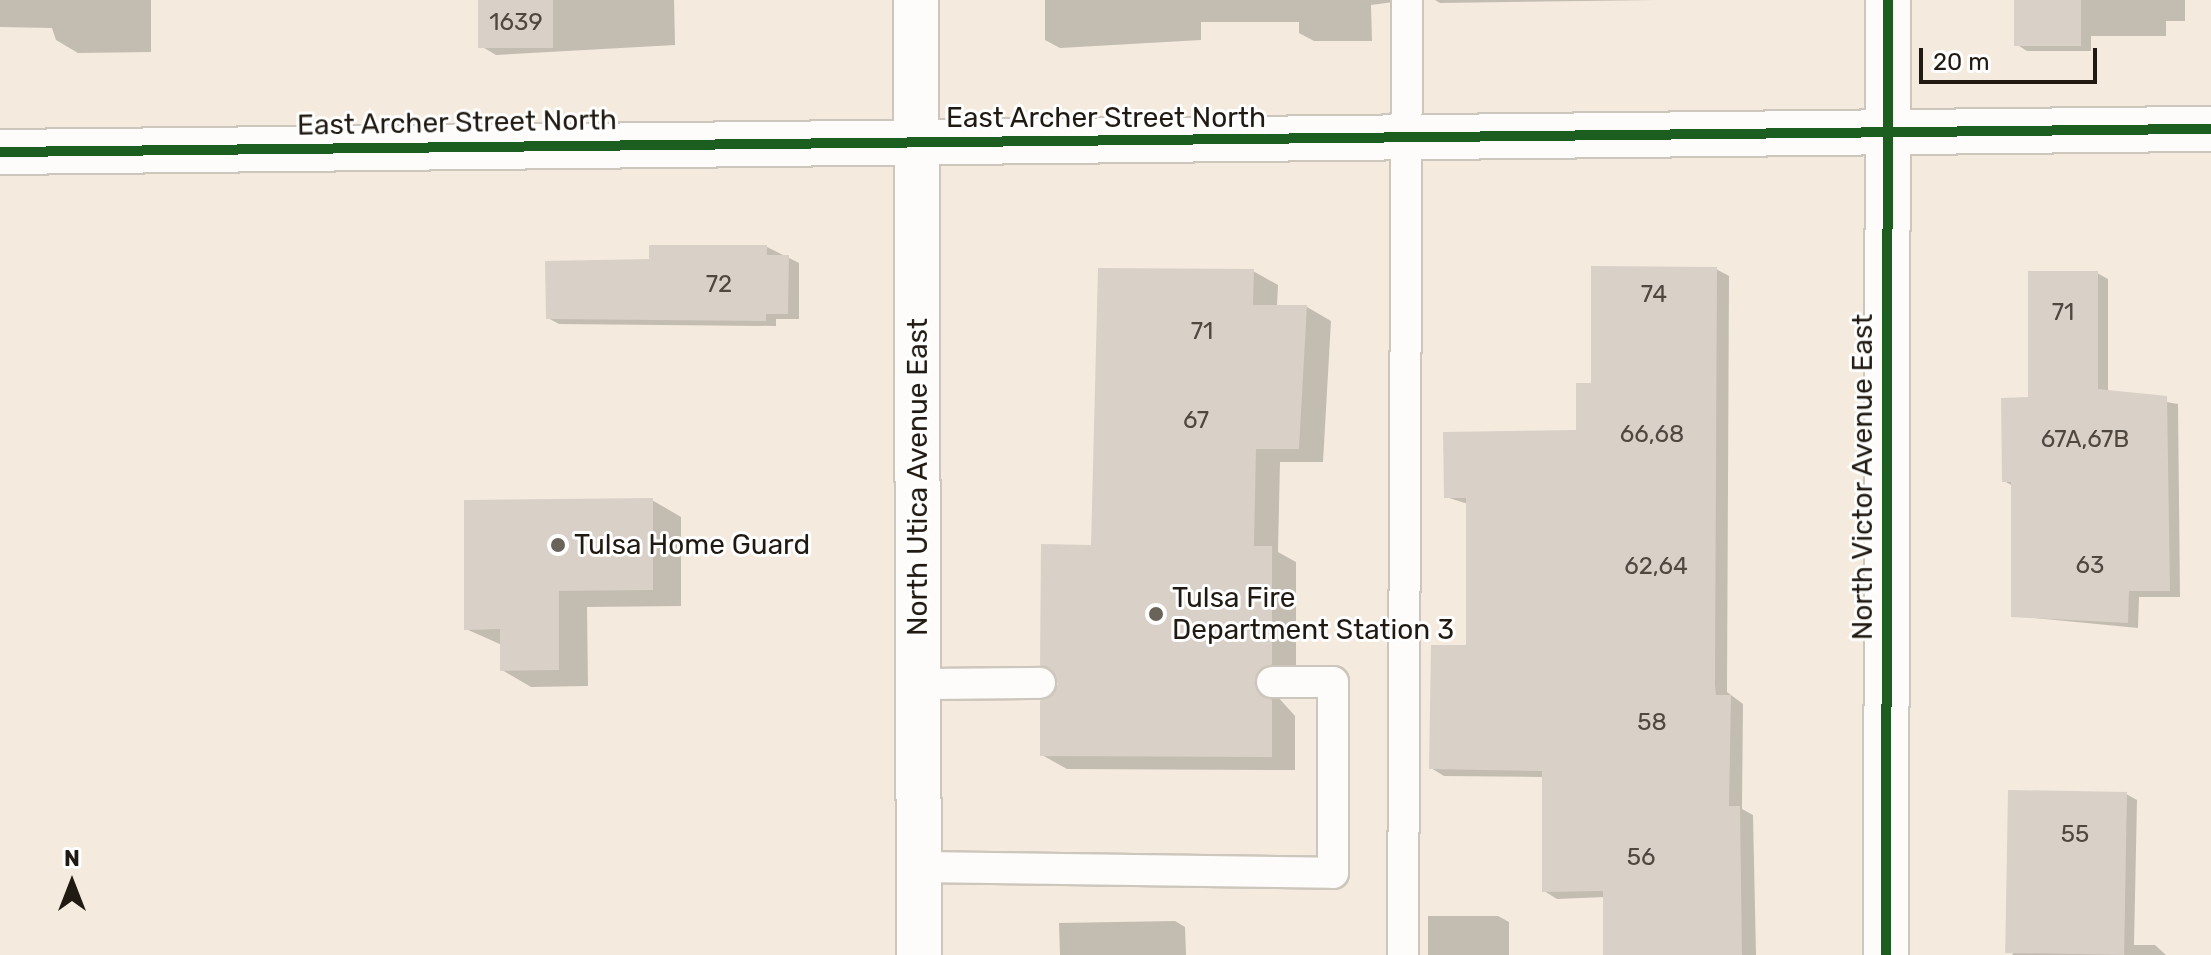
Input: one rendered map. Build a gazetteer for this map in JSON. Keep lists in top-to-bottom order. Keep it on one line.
{"streets":{"street":["East Archer Street North","North Utica Avenue East","North Victor Avenue East"]},"crossings":[["East Archer Street North","North Utica Avenue East"],["East Archer Street North","North Victor Avenue East"]],"places":["Tulsa Home Guard","Tulsa Fire Department Station 3"],"house_numbers":["1639","72","74","71","71","67","66,68","67A,67B","63","62,64","58","55","56"],"scale_bar":"20 m","north":"top"}
